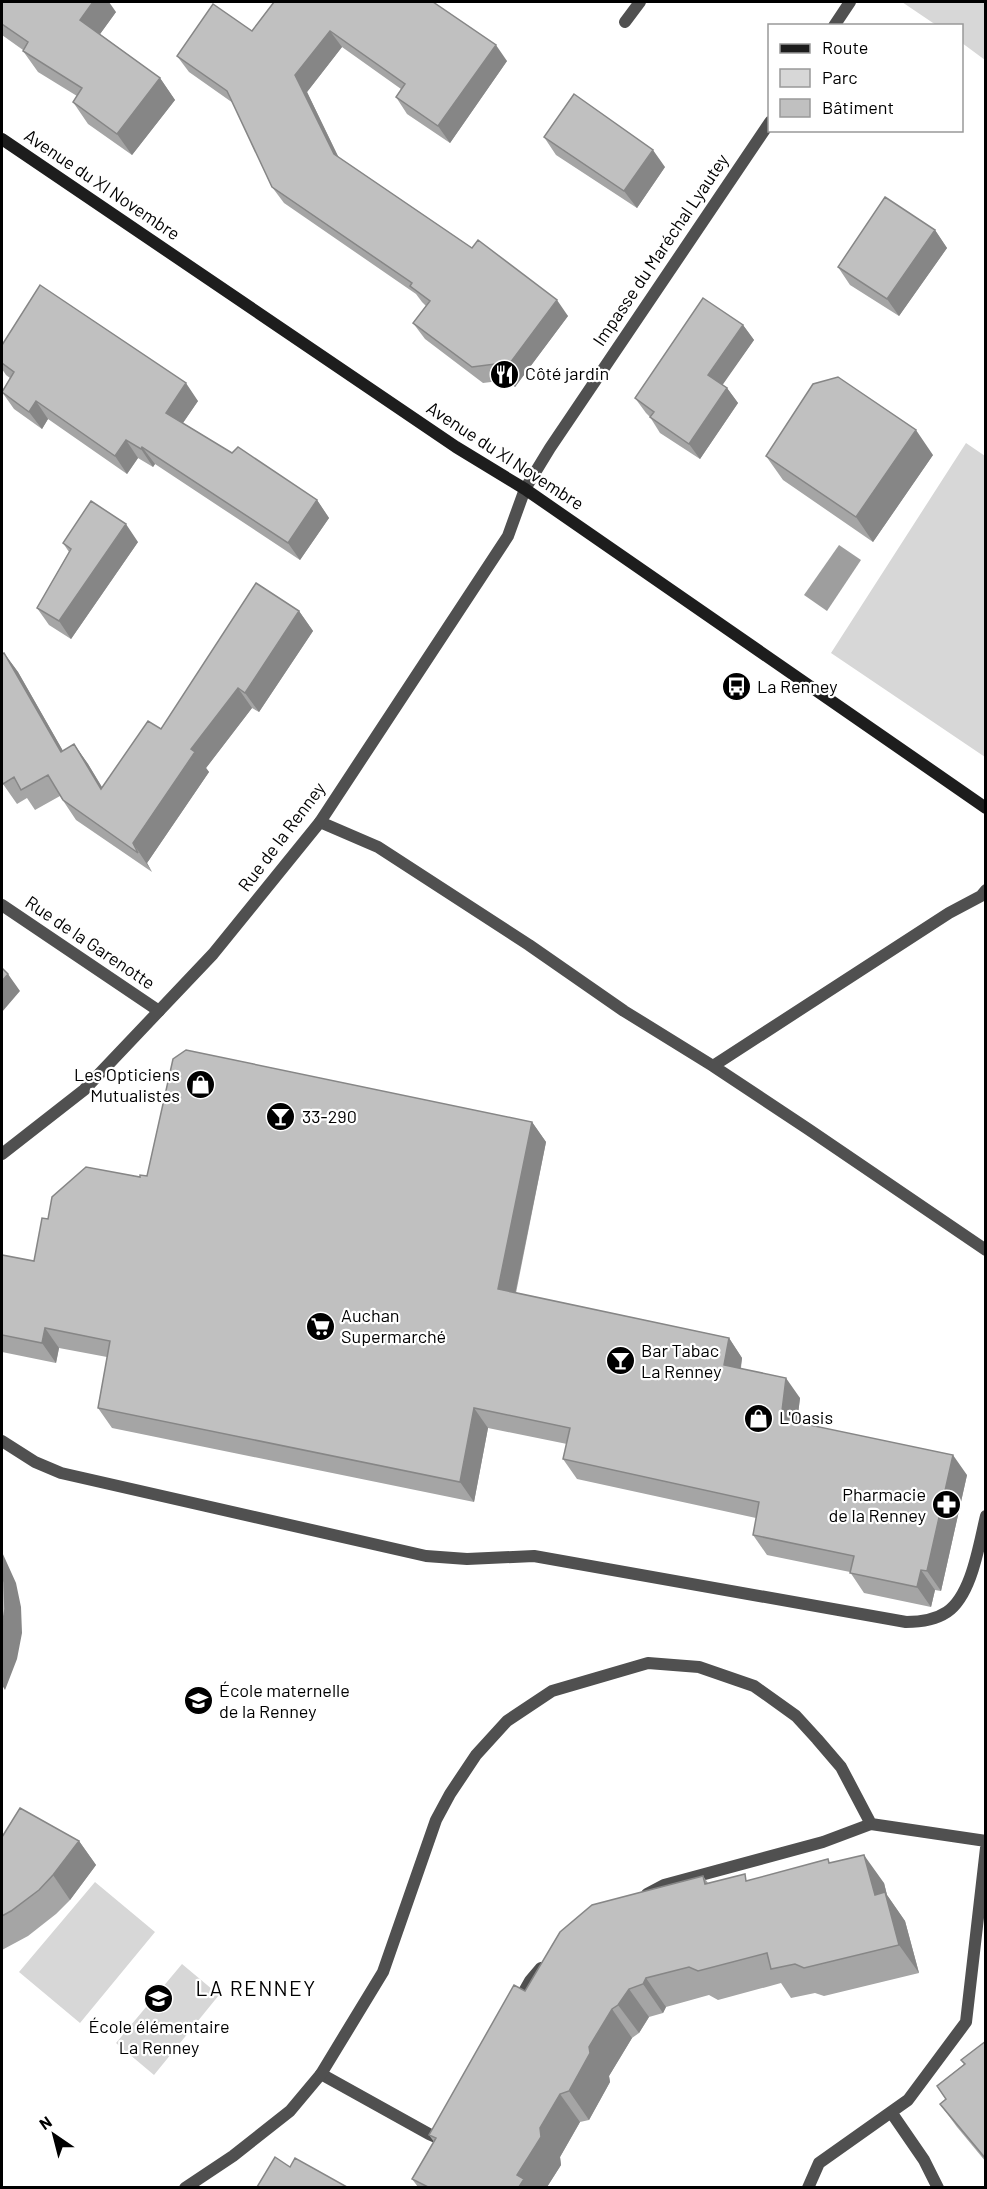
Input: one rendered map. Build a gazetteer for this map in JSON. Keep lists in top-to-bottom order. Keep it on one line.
{"streets":{"main road":["Avenue du XI Novembre"],"street":["Impasse du Maréchal Lyautey","Rue de la Renney","Rue de la Garenotte"]},"crossings":[["Avenue du XI Novembre","Impasse du Maréchal Lyautey"],["Avenue du XI Novembre","Rue de la Renney"],["Impasse du Maréchal Lyautey","Rue de la Renney"],["Rue de la Renney","Rue de la Garenotte"]],"districts":["LA RENNEY"],"places":{"restaurant":["Côté jardin"],"bus stop":["La Renney"],"shop":["Les Opticiens Mutualistes","L'Oasis"],"bar":["33-290","Bar Tabac La Renney"],"supermarket":["Auchan Supermarché"],"pharmacy":["Pharmacie de la Renney"],"school or university":["École maternelle de la Renney","École élémentaire La Renney"]},"legend":["Route","Parc","Bâtiment"],"north":"top left"}
